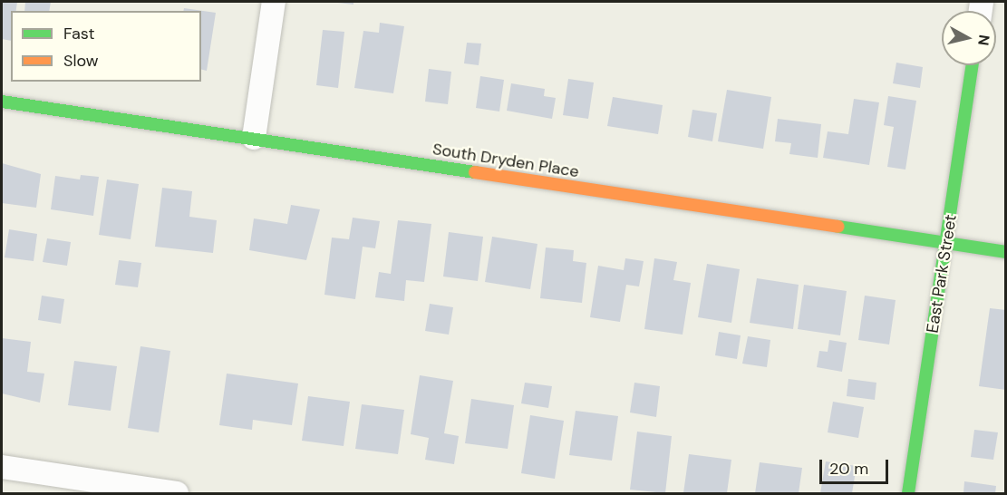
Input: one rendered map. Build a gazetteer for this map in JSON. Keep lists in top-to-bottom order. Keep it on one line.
{"streets":{"street":["South Dryden Place","East Park Street"]},"crossings":[["South Dryden Place","East Park Street"]],"legend":["Fast","Slow"],"scale_bar":"20 m","north":"right"}
